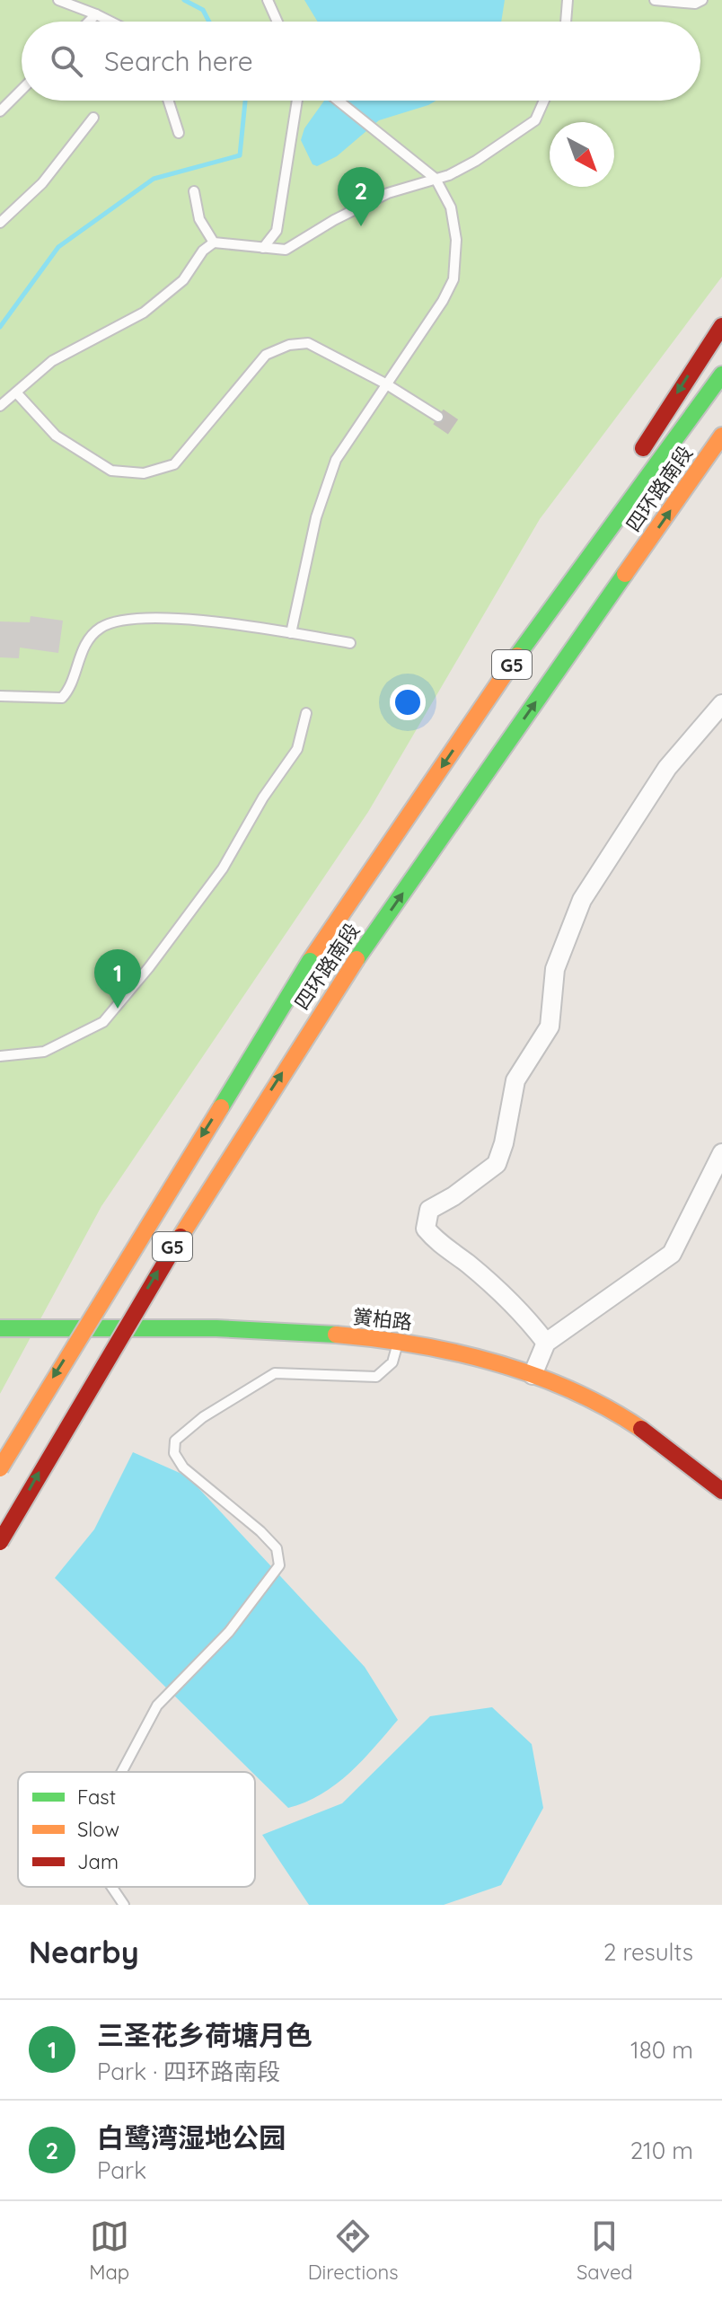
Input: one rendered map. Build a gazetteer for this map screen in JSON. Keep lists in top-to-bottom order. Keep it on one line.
{"streets":{"main road":["四环路南段","G5","黉柏路"]},"legend":["Fast","Slow","Jam"],"north":"bottom right","page":{"search":"Search here","pins":["2","1"],"heading":["Nearby","2 results"],"list":[{"mark":"1","name":"三圣花乡荷塘月色","note":"Park · 四环路南段","value":"180 m"},{"mark":"2","name":"白鹭湾湿地公园","note":"Park","value":"210 m"}],"nav":["Map","Directions","Saved"]}}
